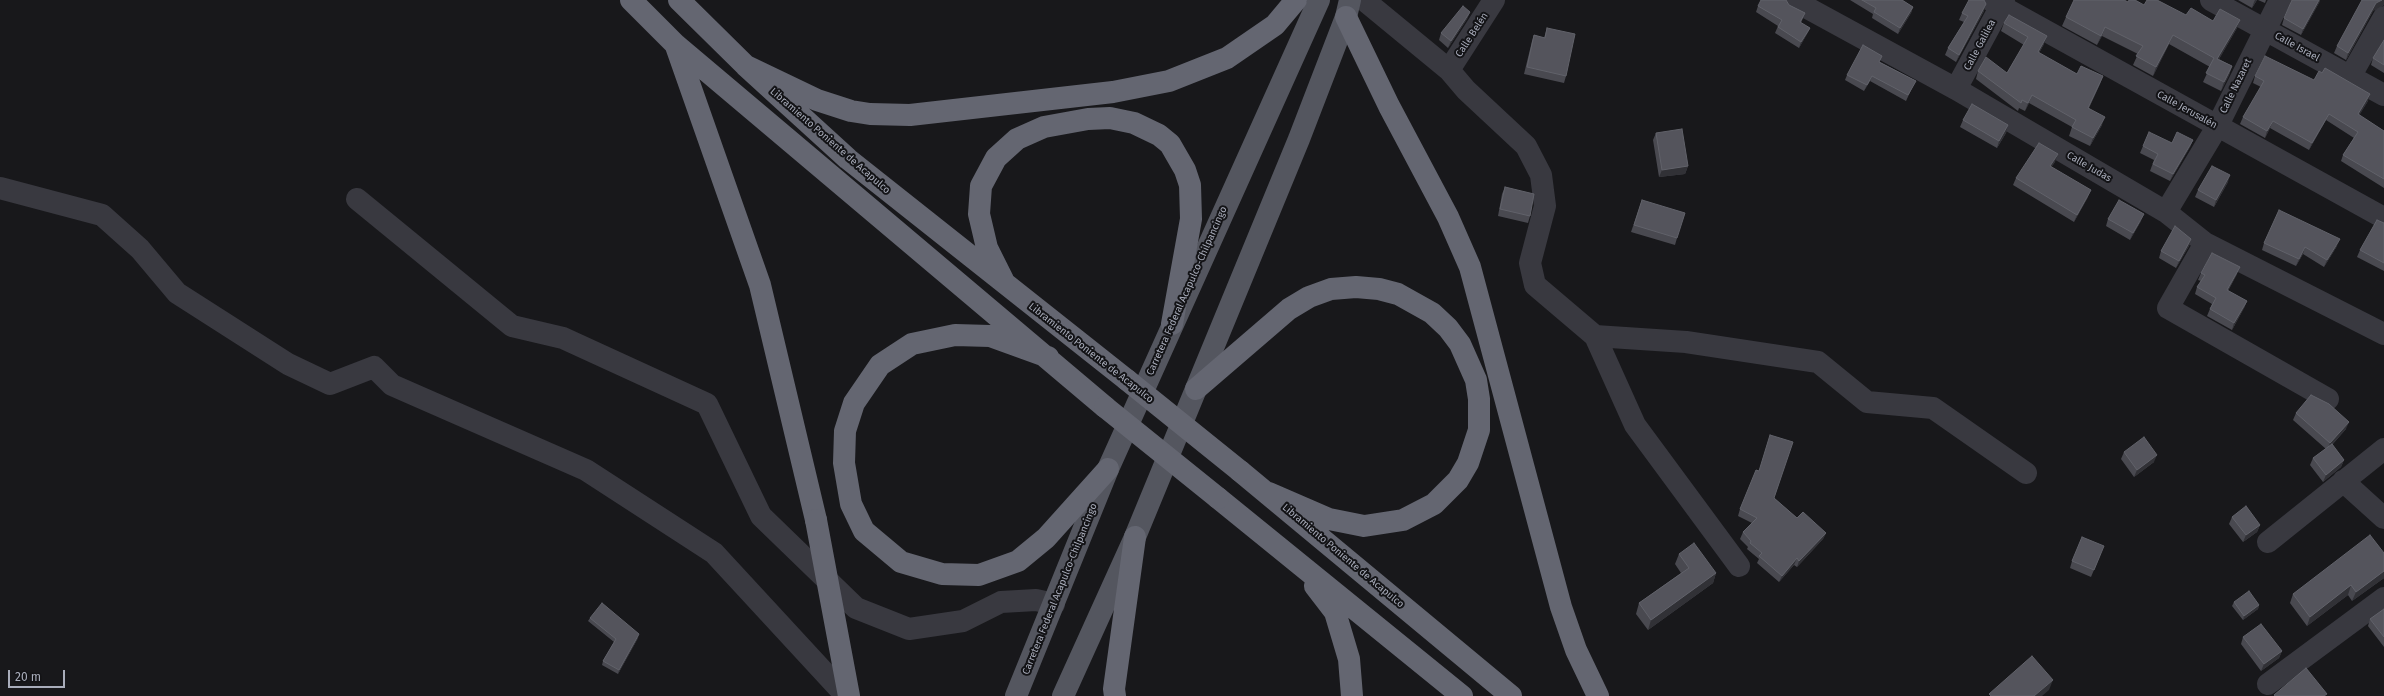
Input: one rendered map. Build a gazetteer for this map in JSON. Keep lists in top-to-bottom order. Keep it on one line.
{"streets":{"highway":["Libramiento Poniente de Acapulco"],"main road":["Carretera Federal Acapulco-Chilpancingo"],"street":["Calle Belén","Calle Galilea","Calle Israel","Calle Nazaret","Calle Jerusalén","Calle Judas"]},"crossings":[["Calle Galilea","Calle Jerusalén"],["Calle Galilea","Calle Judas"],["Calle Israel","Calle Nazaret"],["Calle Nazaret","Calle Jerusalén"],["Calle Nazaret","Calle Judas"]],"scale_bar":"20 m"}
